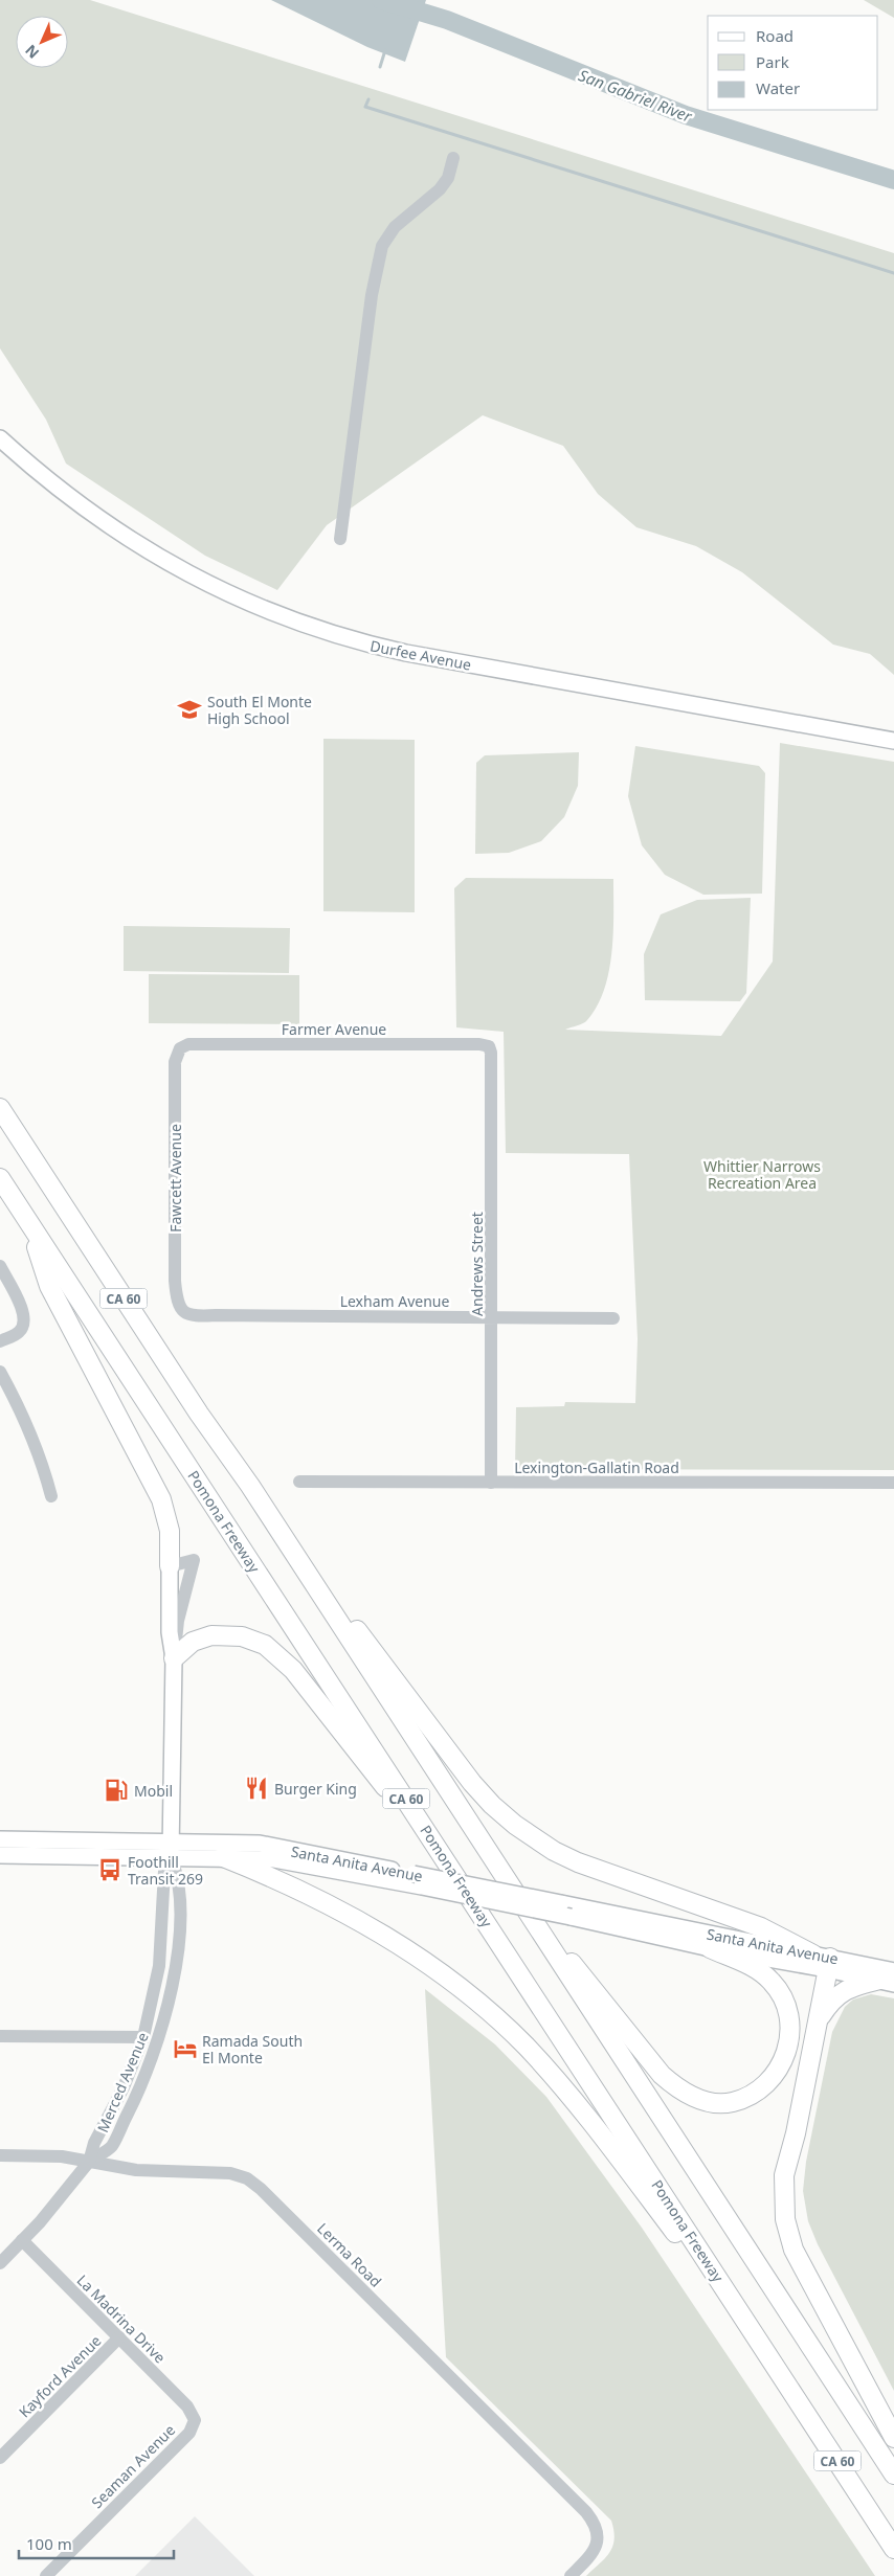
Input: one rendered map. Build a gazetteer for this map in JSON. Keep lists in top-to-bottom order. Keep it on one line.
{"streets":{"highway":["CA 60","Pomona Freeway"],"main road":["Durfee Avenue","Santa Anita Avenue"],"street":["Farmer Avenue","Fawcett Avenue","Andrews Street","Lexham Avenue","Lexington-Gallatin Road","Merced Avenue","Lerma Road","La Madrina Drive","Kayford Avenue","Seaman Avenue"]},"crossings":[["Farmer Avenue","Fawcett Avenue"],["Farmer Avenue","Andrews Street"],["Fawcett Avenue","Lexham Avenue"],["Andrews Street","Lexham Avenue"],["Andrews Street","Lexington-Gallatin Road"],["Santa Anita Avenue","Merced Avenue"],["Merced Avenue","Lerma Road"],["Merced Avenue","La Madrina Drive"],["La Madrina Drive","Kayford Avenue"],["La Madrina Drive","Seaman Avenue"]],"water":["San Gabriel River"],"parks":["Whittier Narrows Recreation Area"],"places":{"school or university":["South El Monte High School"],"restaurant":["Burger King"],"fuel station":["Mobil"],"bus stop":["Foothill Transit 269"],"hotel":["Ramada South El Monte"]},"legend":["Road","Park","Water"],"scale_bar":"100 m","north":"bottom left"}
